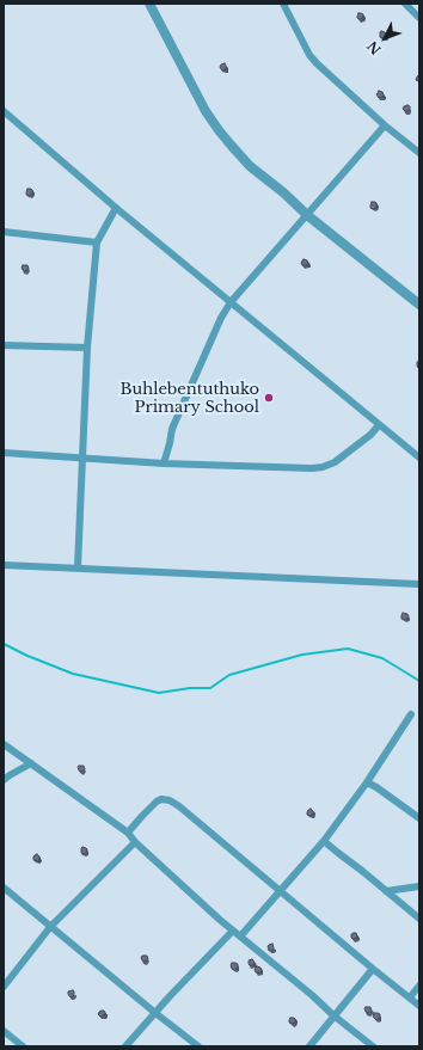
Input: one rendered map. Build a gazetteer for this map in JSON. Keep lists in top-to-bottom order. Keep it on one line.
{"places":["Buhlebentuthuko Primary School"],"north":"bottom left"}
